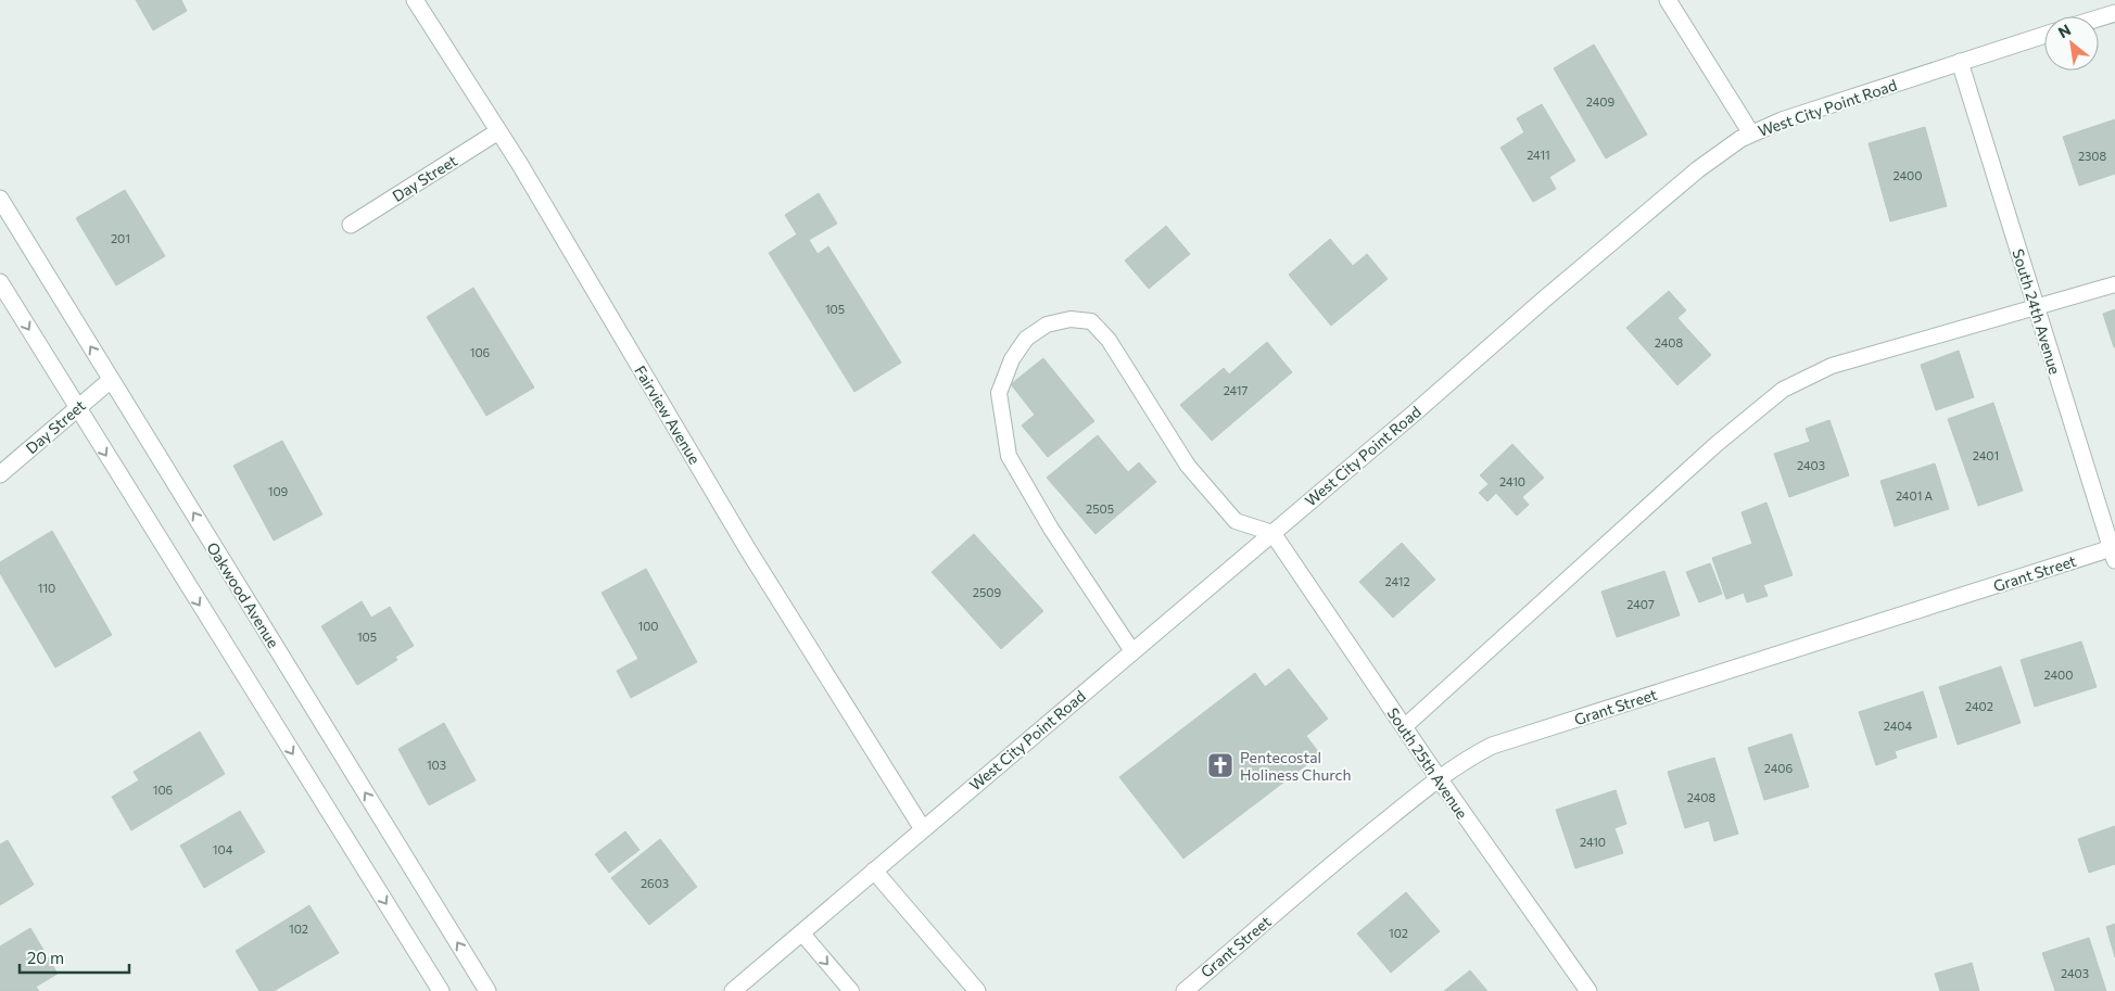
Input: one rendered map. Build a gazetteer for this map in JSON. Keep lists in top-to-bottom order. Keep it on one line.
{"streets":{"street":["West City Point Road","Day Street","South 24th Avenue","Fairview Avenue","Grant Street","Oakwood Avenue","South 25th Avenue"]},"crossings":[["West City Point Road","South 24th Avenue"],["West City Point Road","Fairview Avenue"],["West City Point Road","South 25th Avenue"],["Day Street","Fairview Avenue"],["Day Street","Oakwood Avenue"],["South 24th Avenue","Grant Street"],["Grant Street","South 25th Avenue"]],"places":{"church":["Pentecostal Holiness Church"]},"house_numbers":["2409","2411","2308","2400","201","105","2408","106","2417","2401","2403","2410","109","2401 A","2505","2412","110","2509","2407","100","105","2400","2402","2404","103","2406","106","2408","2410","104","2603","102","102","2403"],"scale_bar":"20 m","north":"top left"}
